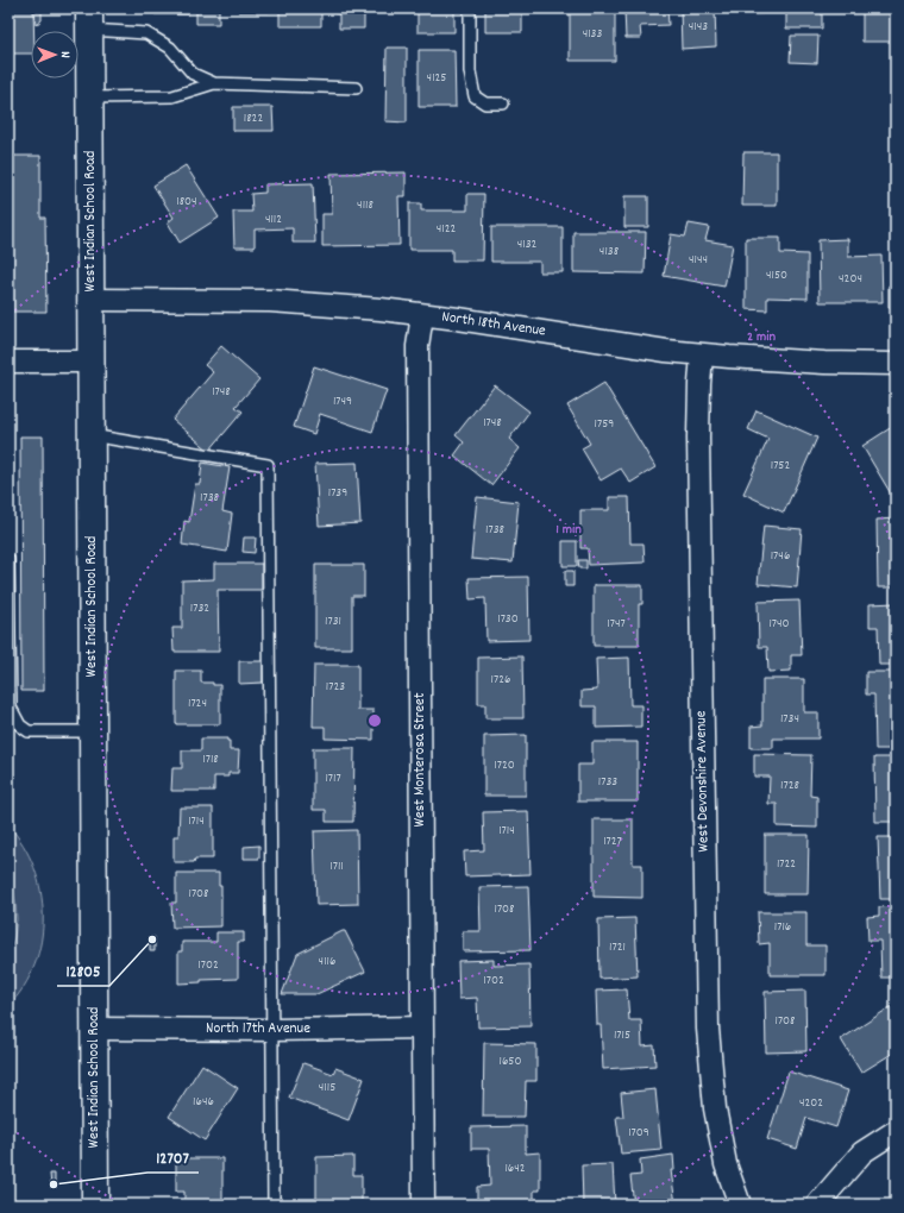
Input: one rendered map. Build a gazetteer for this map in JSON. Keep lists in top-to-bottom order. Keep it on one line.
{"streets":{"main road":["West Indian School Road"],"street":["North 18th Avenue","West Monterosa Street","West Devonshire Avenue","North 17th Avenue"]},"crossings":[["West Indian School Road","North 18th Avenue"],["West Indian School Road","North 17th Avenue"],["North 18th Avenue","West Monterosa Street"],["North 18th Avenue","West Devonshire Avenue"],["West Monterosa Street","North 17th Avenue"]],"places":["12805","12707"],"house_numbers":["4143","4133","4125","1822","1804","4118","4112","4122","4132","4138","4144","4150","4204","1748","1749","1748","1759","1752","1739","1738","1738","1746","1732","1730","1731","1747","1740","1726","1723","1724","1734","1718","1720","1717","1733","1728","1714","1714","1727","1722","1711","1708","1708","1716","1721","4116","1702","1702","1708","1715","1650","4115","1646","4202","1709","1642"],"north":"right","rings":["2 min","1 min"]}
